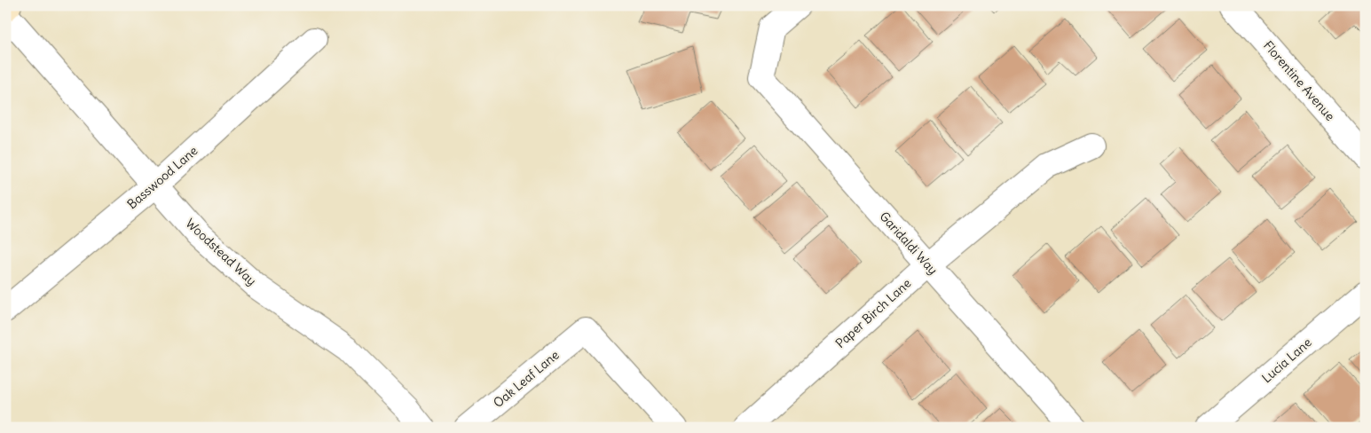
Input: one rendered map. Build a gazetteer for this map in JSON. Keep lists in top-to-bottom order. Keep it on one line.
{"streets":{"street":["Florentine Avenue","Basswood Lane","Garidaldi Way","Woodstead Way","Paper Birch Lane","Lucia Lane","Oak Leaf Lane"]},"crossings":[["Basswood Lane","Woodstead Way"],["Garidaldi Way","Paper Birch Lane"]]}
